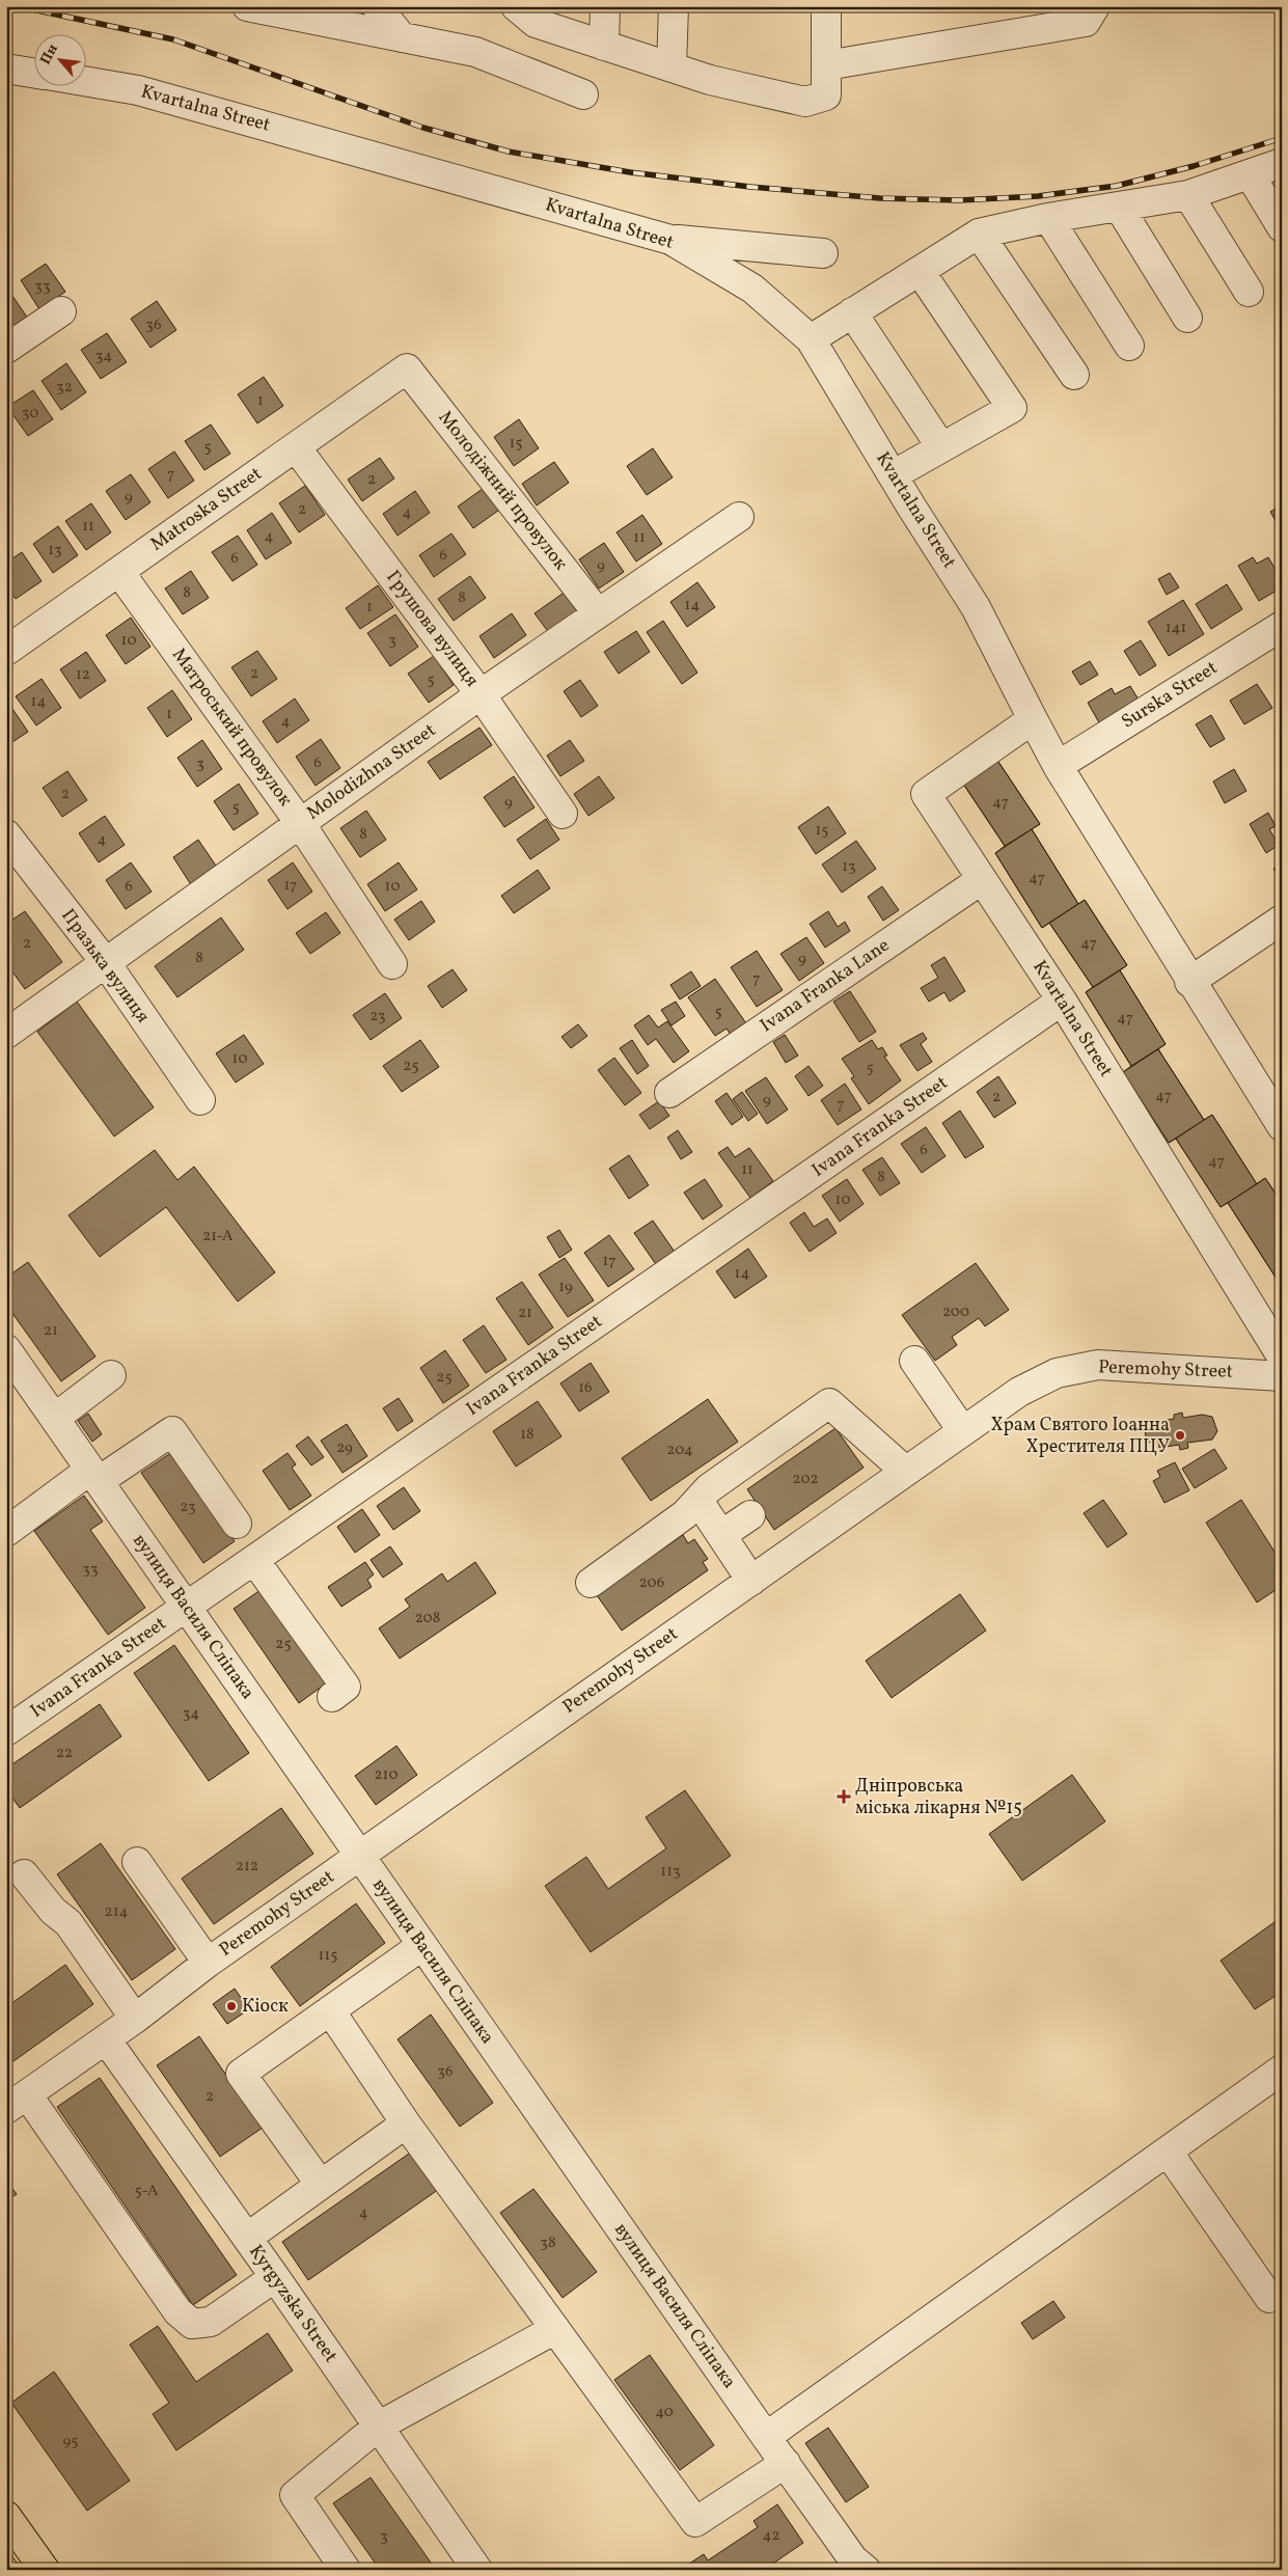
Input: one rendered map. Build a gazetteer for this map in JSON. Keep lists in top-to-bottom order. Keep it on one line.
{"streets":{"street":["Kvartalna Street","Молодіжний провулок","Matroska Street","Грушова вулиця","Surska Street","Матроський провулок","Molodizhna Street","Празька вулиця","Ivana Franka Lane","Ivana Franka Street","Peremohy Street","вулиця Василя Сліпака","Kyrgyzska Street"]},"crossings":[["Kvartalna Street","Surska Street"],["Kvartalna Street","Ivana Franka Lane"],["Kvartalna Street","Ivana Franka Street"],["Молодіжний провулок","Matroska Street"],["Молодіжний провулок","Molodizhna Street"],["Matroska Street","Грушова вулиця"],["Matroska Street","Матроський провулок"],["Грушова вулиця","Molodizhna Street"],["Матроський провулок","Molodizhna Street"],["Molodizhna Street","Празька вулиця"],["Ivana Franka Street","вулиця Василя Сліпака"],["Peremohy Street","вулиця Василя Сліпака"],["Peremohy Street","Kyrgyzska Street"]],"places":{"other":["Храм Святого Іоанна Хрестителя ПЦУ","Кіоск"],"health":["Дніпровська міська лікарня №15"]},"house_numbers":["33","36","34","32","1","30","15","5","7","2","9","2","4","11","4","11","13","6","6","9","8","8","14","1","141","10","3","2","12","5","14","1","4","6","3","2","9","47","5","15","8","4","13","47","17","6","10","2","47","8","9","7","5","23","47","10","25","5","47","2","9","7","6","47","11","8","10","21-А","17","14","19","200","21","21","25","16","18","29","204","202","23","33","206","208","25","34","22","210","212","113","214","115","36","2","5-А","4","38","40","95","42","3"],"north":"top left"}
